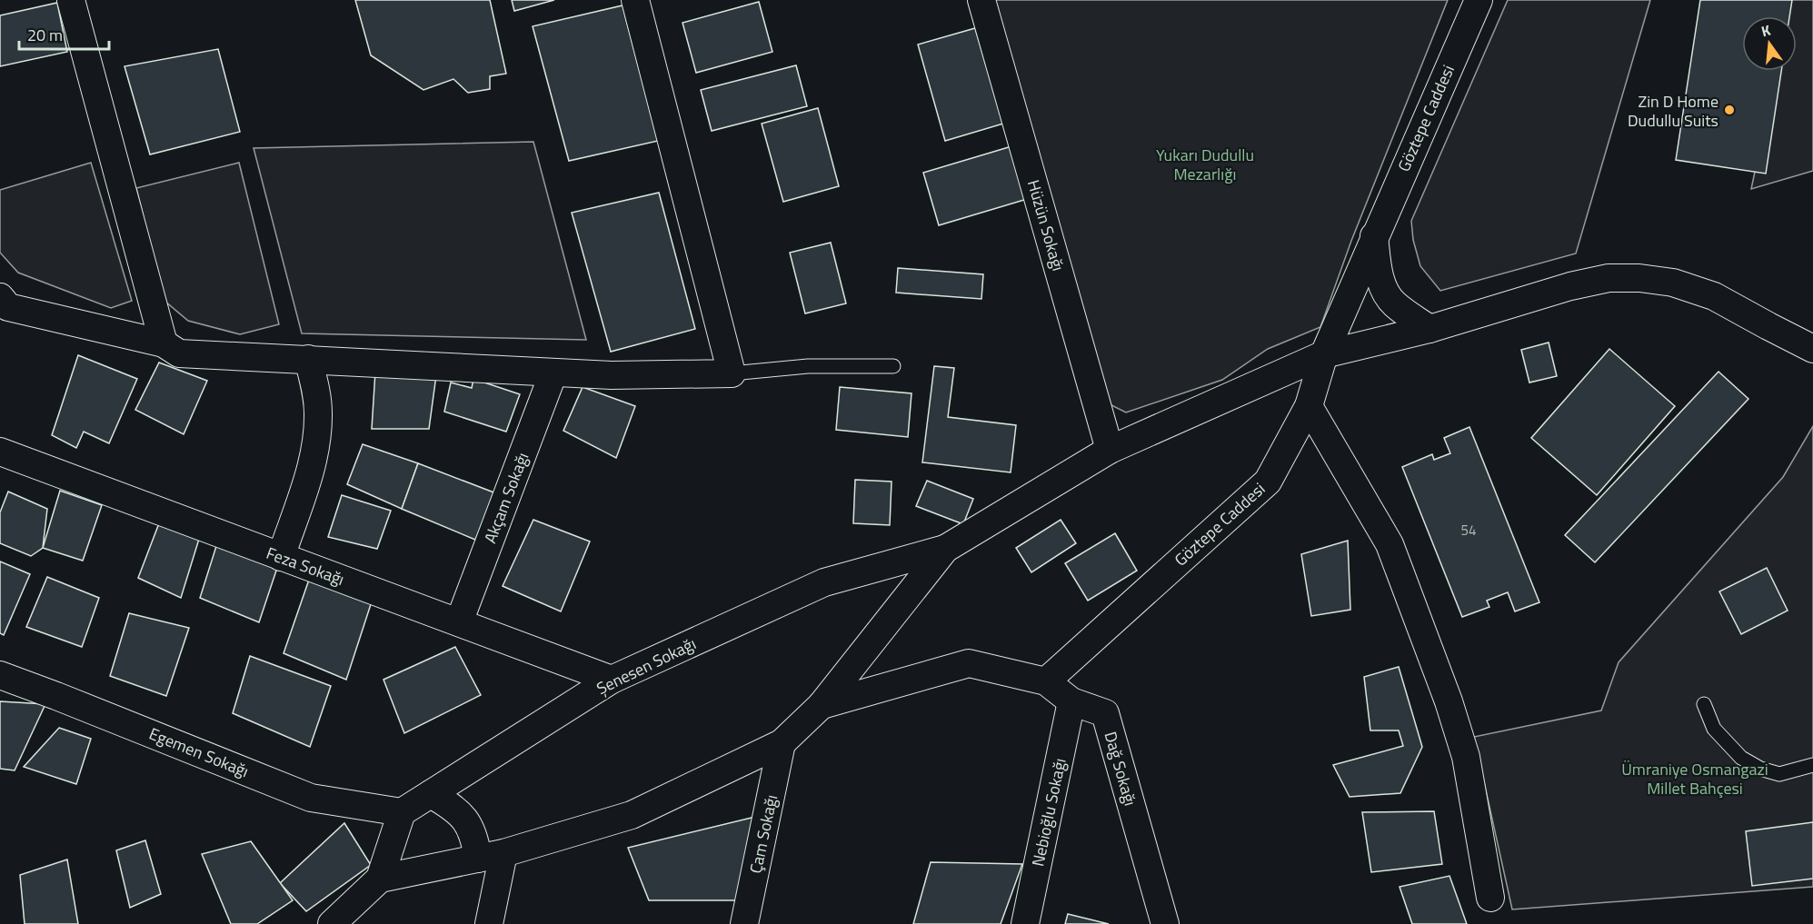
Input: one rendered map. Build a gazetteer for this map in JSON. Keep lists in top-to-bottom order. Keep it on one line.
{"streets":{"street":["Göztepe Caddesi","Hüzün Sokağı","Akçam Sokağı","Feza Sokağı","Şenesen Sokağı","Egemen Sokağı","Dağ Sokağı","Nebioğlu Sokağı","Çam Sokağı"]},"crossings":[["Göztepe Caddesi","Dağ Sokağı"],["Akçam Sokağı","Feza Sokağı"],["Feza Sokağı","Şenesen Sokağı"],["Şenesen Sokağı","Egemen Sokağı"],["Dağ Sokağı","Nebioğlu Sokağı"]],"parks":["Yukarı Dudullu Mezarlığı","Ümraniye Osmangazi Millet Bahçesi"],"places":["Zin D Home Dudullu Suits"],"house_numbers":["54"],"scale_bar":"20 m","north":"top"}
